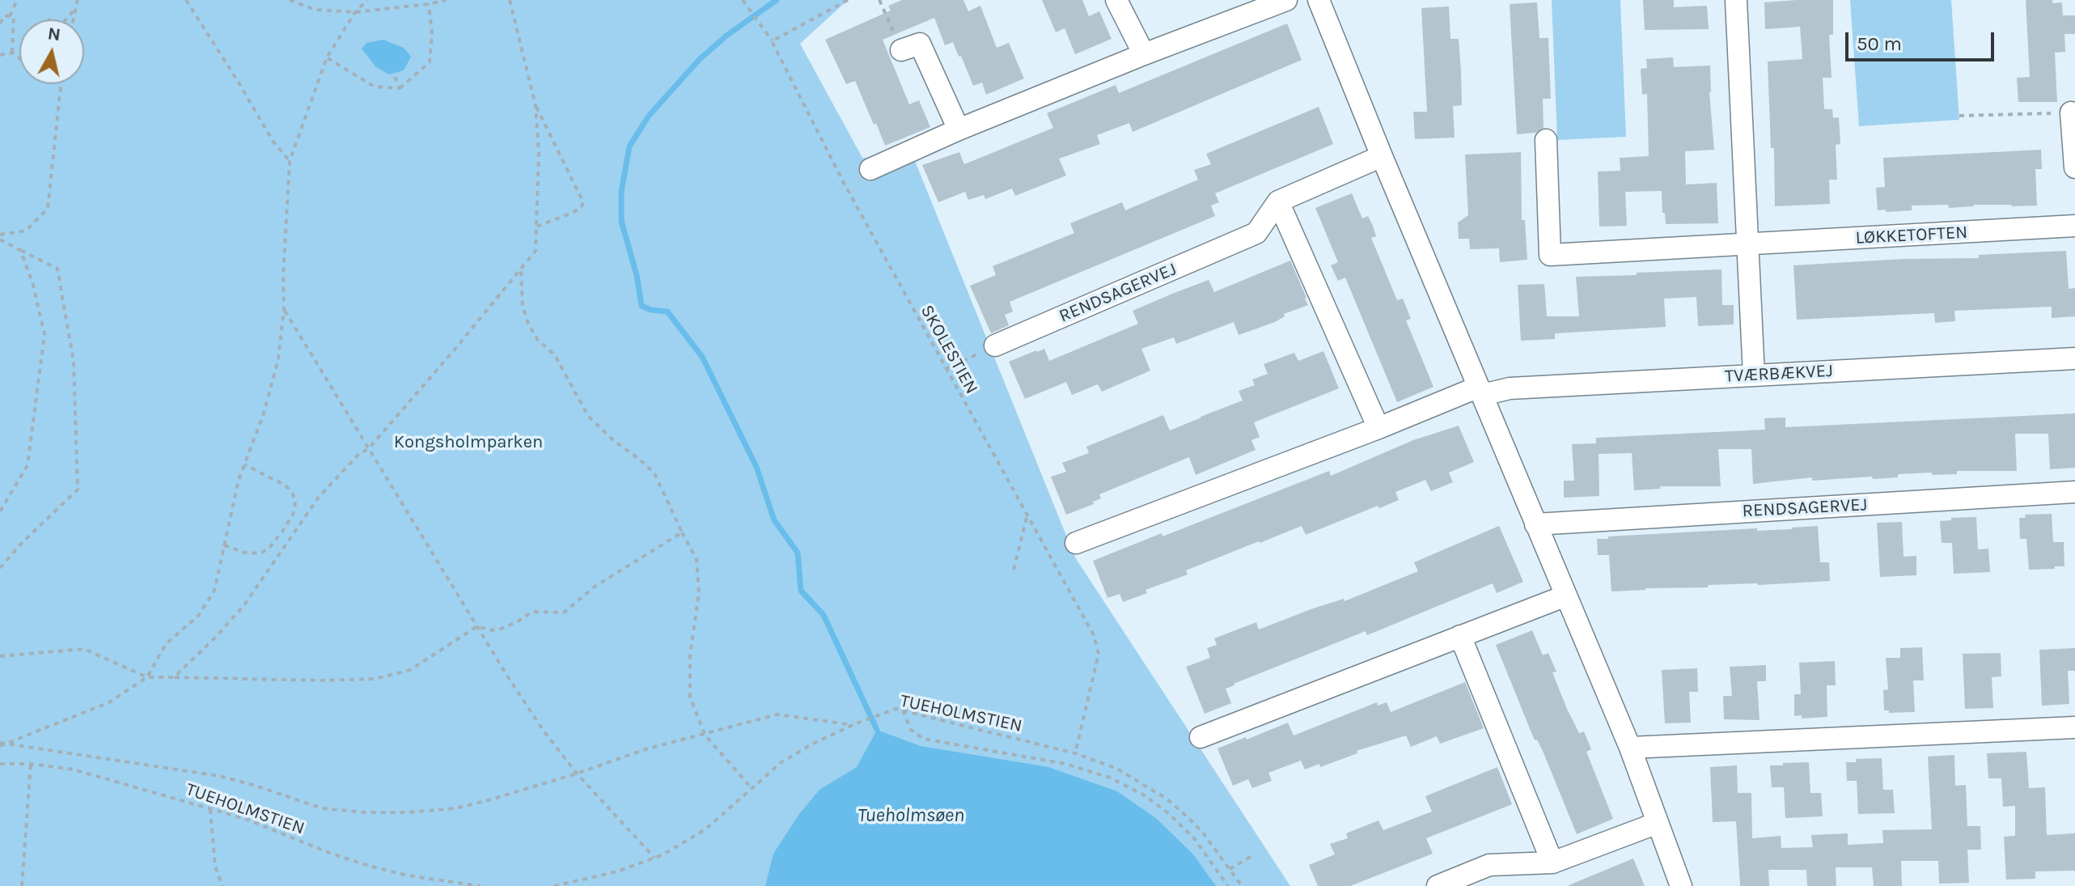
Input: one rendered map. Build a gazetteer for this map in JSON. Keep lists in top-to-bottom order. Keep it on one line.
{"streets":{"street":["LØKKETOFTEN","RENDSAGERVEJ","TVÆRBÆKVEJ"],"path":["SKOLESTIEN","TUEHOLMSTIEN"]},"crossings":[["SKOLESTIEN","TUEHOLMSTIEN"]],"water":["Tueholmsøen"],"parks":["Kongsholmparken"],"scale_bar":"50 m","north":"top"}
